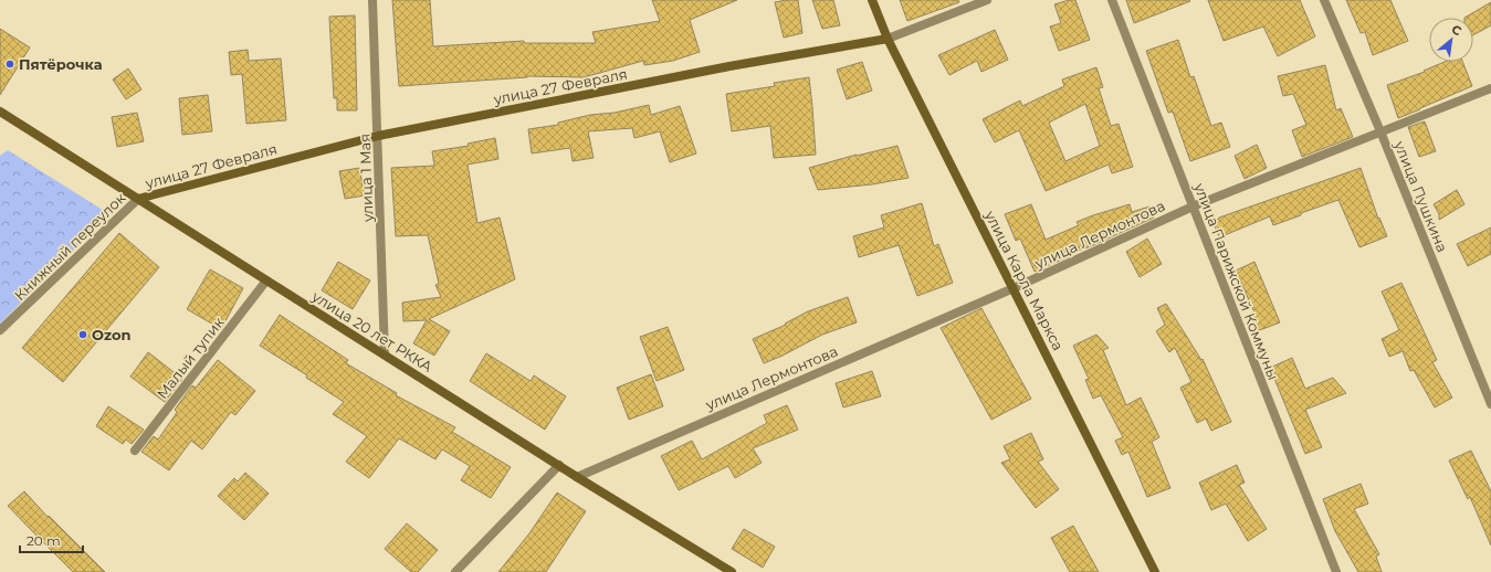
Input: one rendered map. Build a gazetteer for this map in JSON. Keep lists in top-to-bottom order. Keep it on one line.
{"streets":{"street":["улица 27 Февраля","улица 1 Мая","улица Пушкина","улица Лермонтова","Книжный переулок","улица Карла Маркса","улица Парижской Коммуны","улица 20 лет РККА","Малый тупик"]},"crossings":[["улица 27 Февраля","улица 1 Мая"],["улица 27 Февраля","Книжный переулок"],["улица 27 Февраля","улица Карла Маркса"],["улица 27 Февраля","улица 20 лет РККА"],["улица 1 Мая","улица 20 лет РККА"],["улица Пушкина","улица Лермонтова"],["улица Лермонтова","улица Карла Маркса"],["улица Лермонтова","улица Парижской Коммуны"],["улица Лермонтова","улица 20 лет РККА"],["Книжный переулок","улица 20 лет РККА"],["улица 20 лет РККА","Малый тупик"]],"places":["Пятёрочка","Ozon"],"scale_bar":"20 m","north":"top right"}
